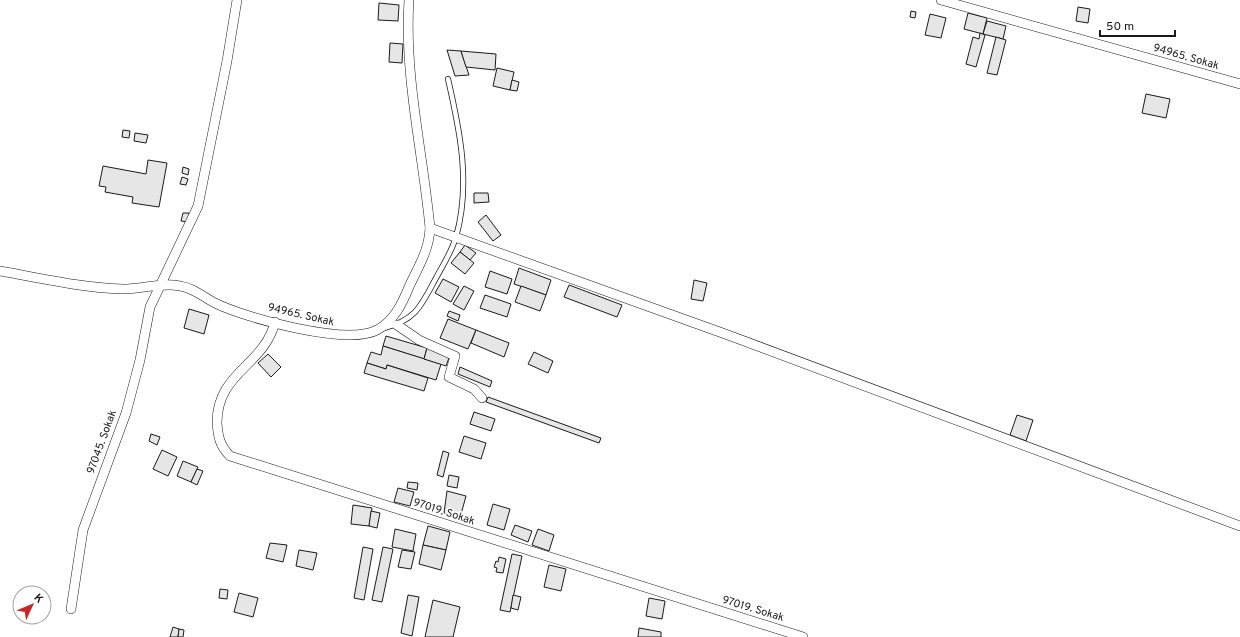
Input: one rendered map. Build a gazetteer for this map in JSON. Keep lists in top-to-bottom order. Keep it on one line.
{"streets":{"street":["94965. Sokak","97045. Sokak","97019. Sokak"]},"crossings":[["94965. Sokak","97045. Sokak"],["94965. Sokak","97019. Sokak"]],"scale_bar":"50 m","north":"top right"}
